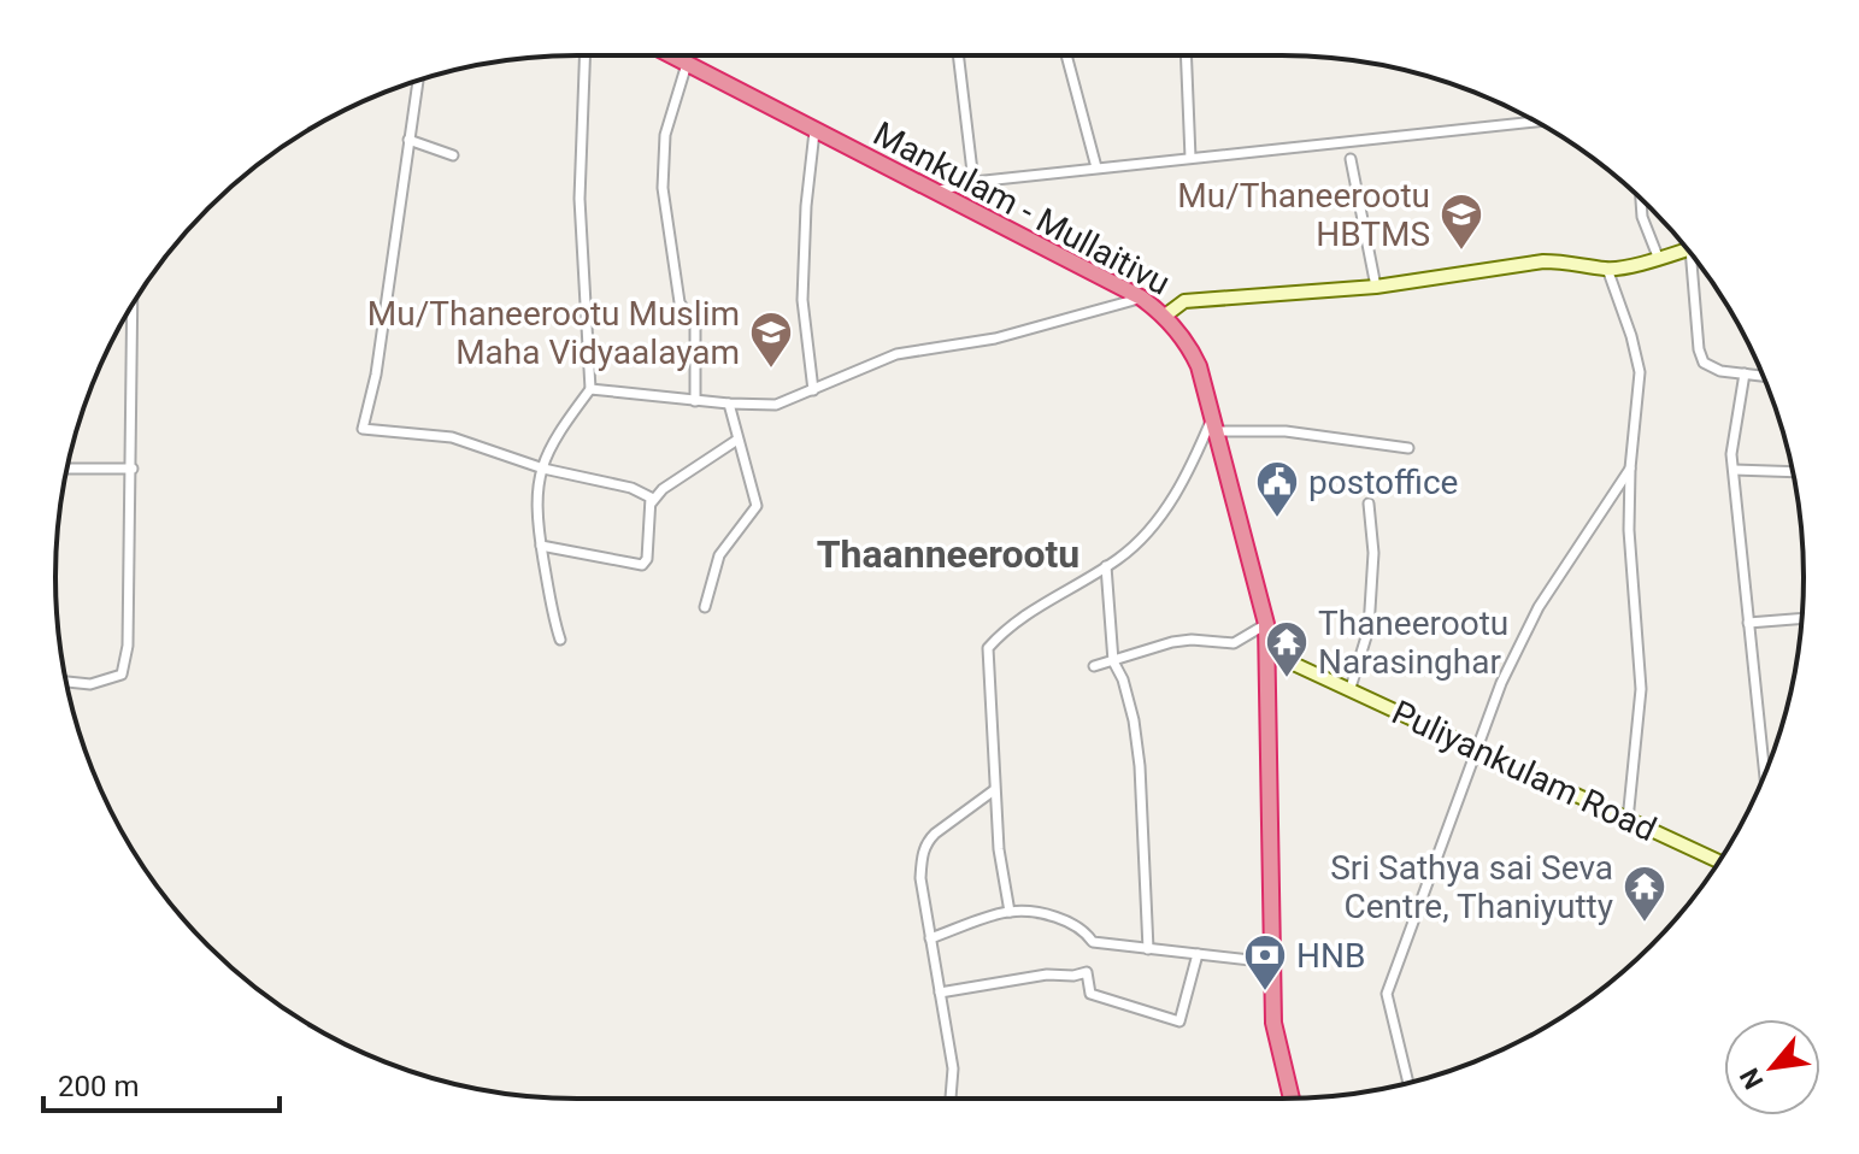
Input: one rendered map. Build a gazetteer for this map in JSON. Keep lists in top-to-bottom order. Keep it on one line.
{"streets":{"highway":["Mankulam - Mullaitivu"],"street":["Puliyankulam Road"]},"crossings":[["Mankulam - Mullaitivu","Puliyankulam Road"]],"districts":["Thaanneerootu"],"places":{"school or university":["Mu/Thaneerootu HBTMS","Mu/Thaneerootu Muslim Maha Vidyaalayam"],"public building":["postoffice"],"temple":["Thaneerootu Narasinghar","Sri Sathya sai Seva Centre, Thaniyutty"],"bank":["HNB"]},"scale_bar":"200 m","north":"bottom left"}
